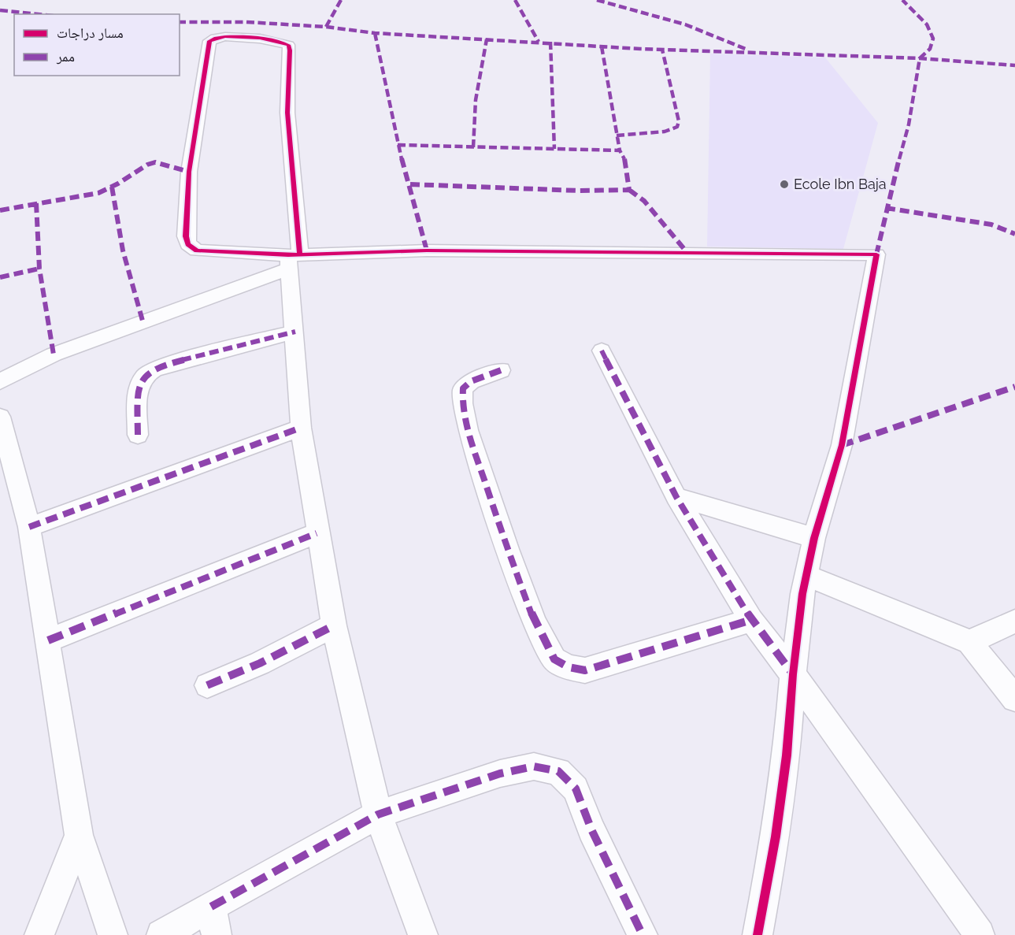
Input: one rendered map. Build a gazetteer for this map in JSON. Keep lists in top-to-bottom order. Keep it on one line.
{"places":["Ecole Ibn Baja"],"legend":["مسار دراجات","ممر"]}
